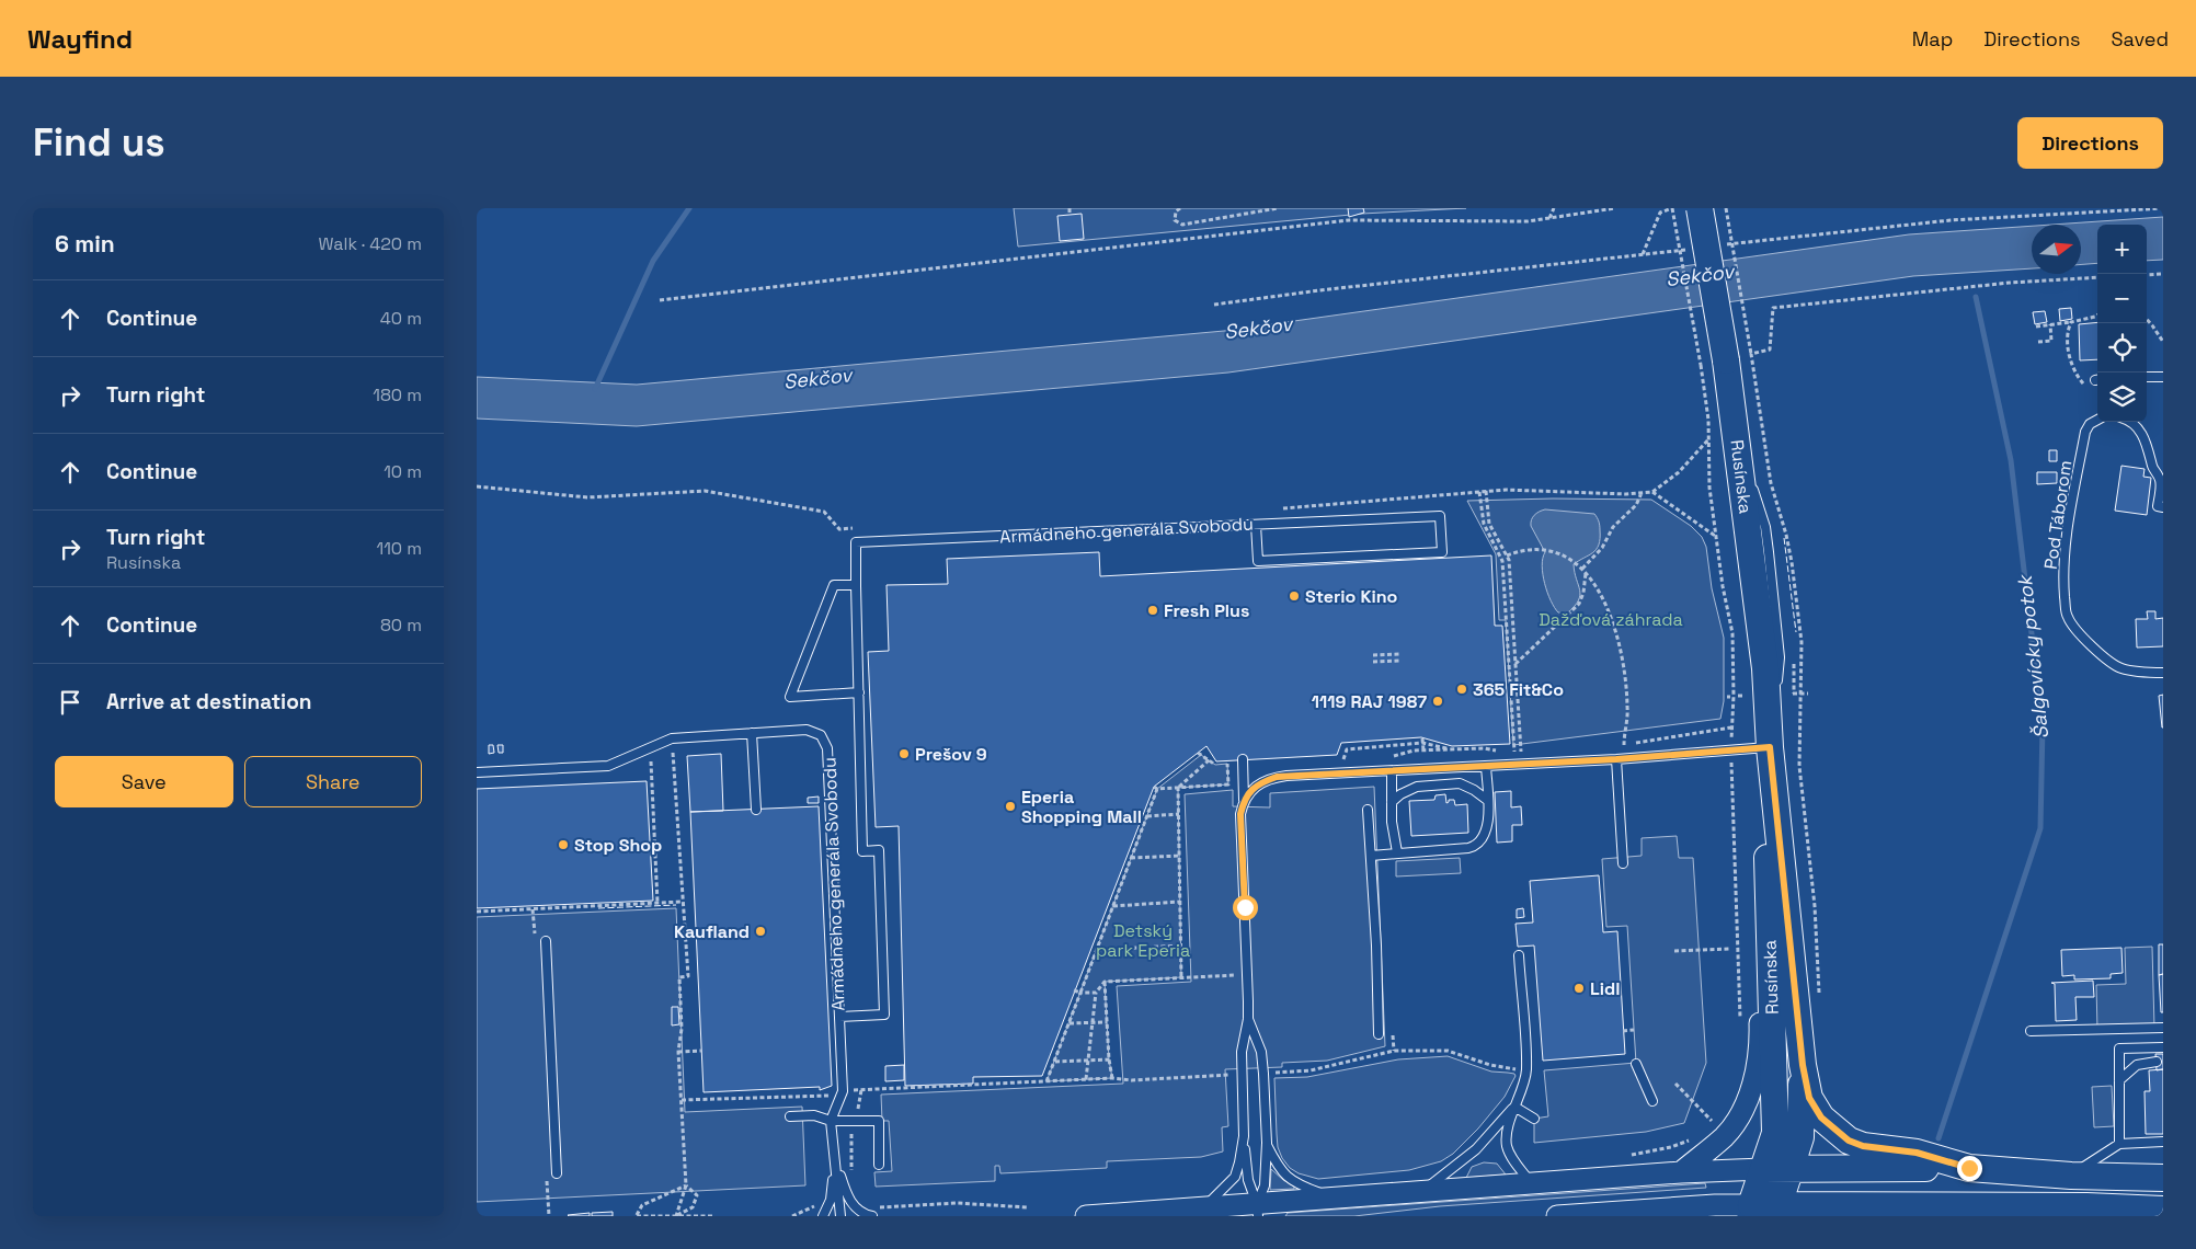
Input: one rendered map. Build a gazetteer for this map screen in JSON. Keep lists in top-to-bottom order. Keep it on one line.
{"streets":{"main road":["Rusínska"],"lane":["Pod Táborom","Armádneho generála Svobodu"]},"water":["Sekčov","Šalgovícky potok"],"parks":["Dažďová záhrada","Detský park Eperia"],"places":["Sterio Kino","Fresh Plus","365 Fit&Co","1119 RAJ 1987","Prešov 9","Eperia Shopping Mall","Stop Shop","Kaufland","Lidl"],"north":"right","page":{"header":"Wayfind","nav":["Map","Directions","Saved"],"buttons":["Directions",["Save","Share"]],"title":"Find us","heading":["6 min","Walk · 420 m"],"map_buttons":["+","−"],"list":[["Continue","40 m"],["Turn right","180 m"],["Continue","10 m"],["Turn right","Rusínska","110 m"],["Continue","80 m"],"Arrive at destination"]}}
